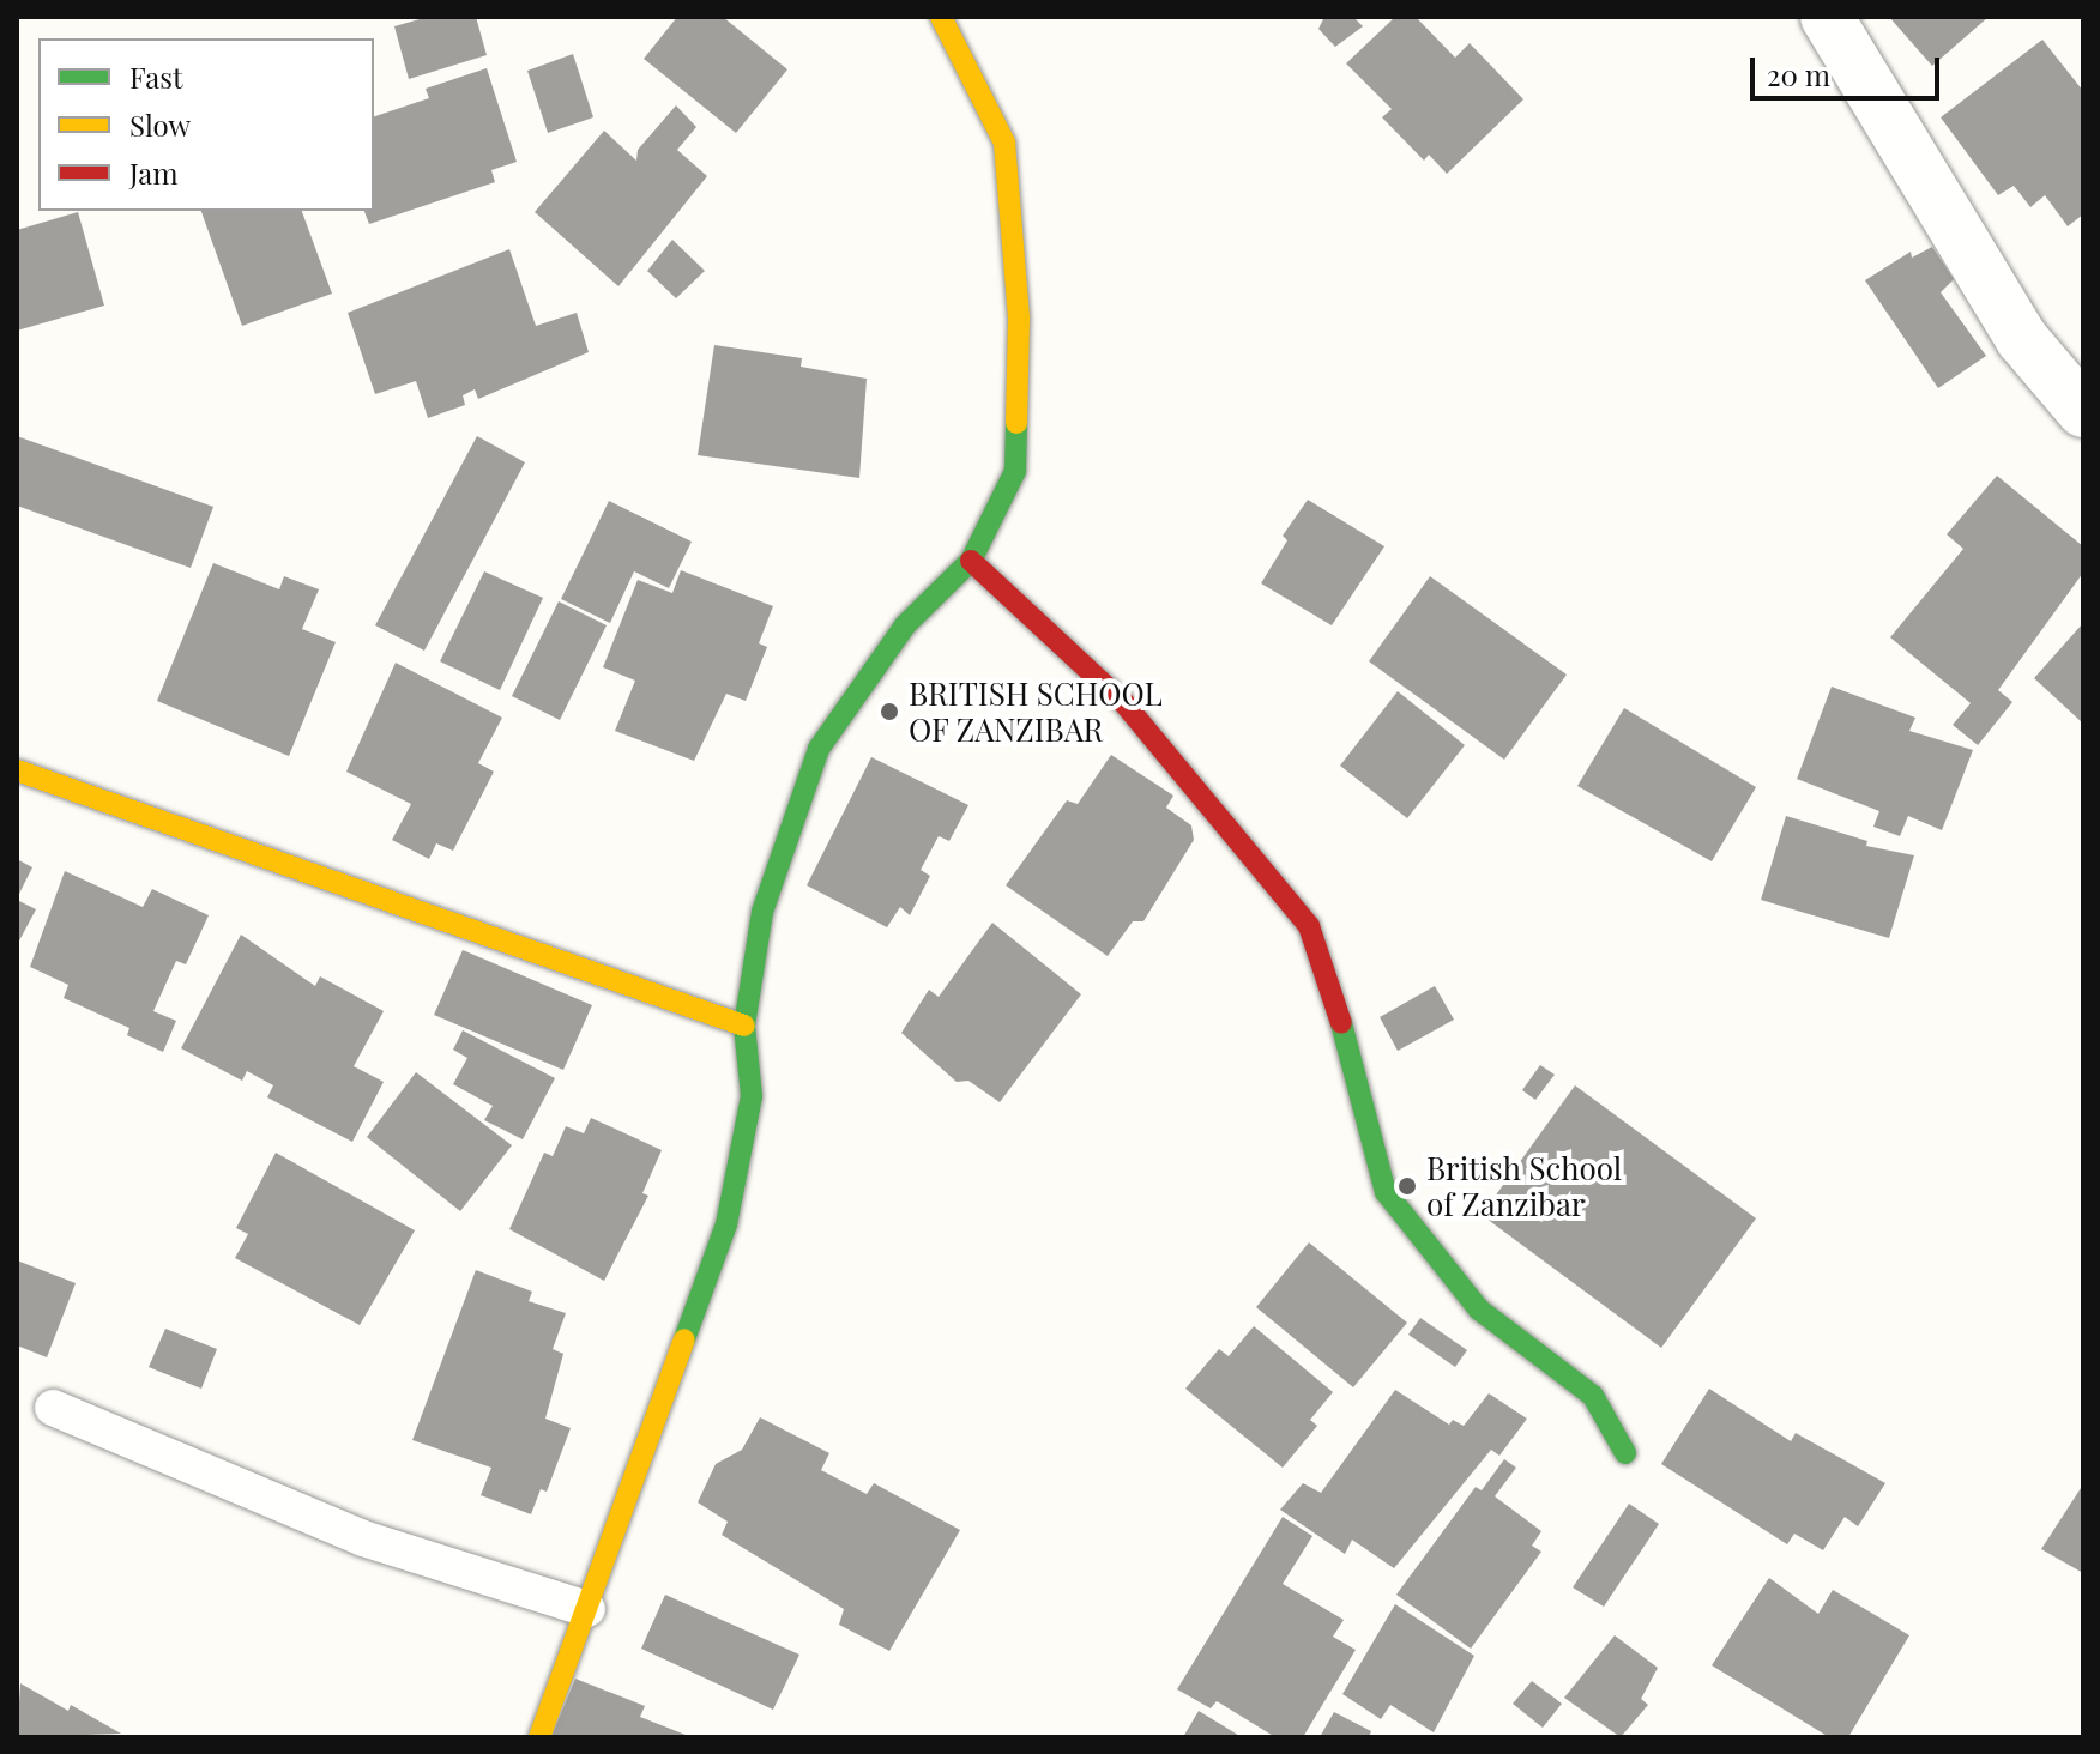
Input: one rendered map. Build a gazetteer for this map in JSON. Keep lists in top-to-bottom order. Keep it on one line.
{"places":["BRITISH SCHOOL OF ZANZIBAR","British School of Zanzibar"],"legend":["Fast","Slow","Jam"],"scale_bar":"20 m"}
